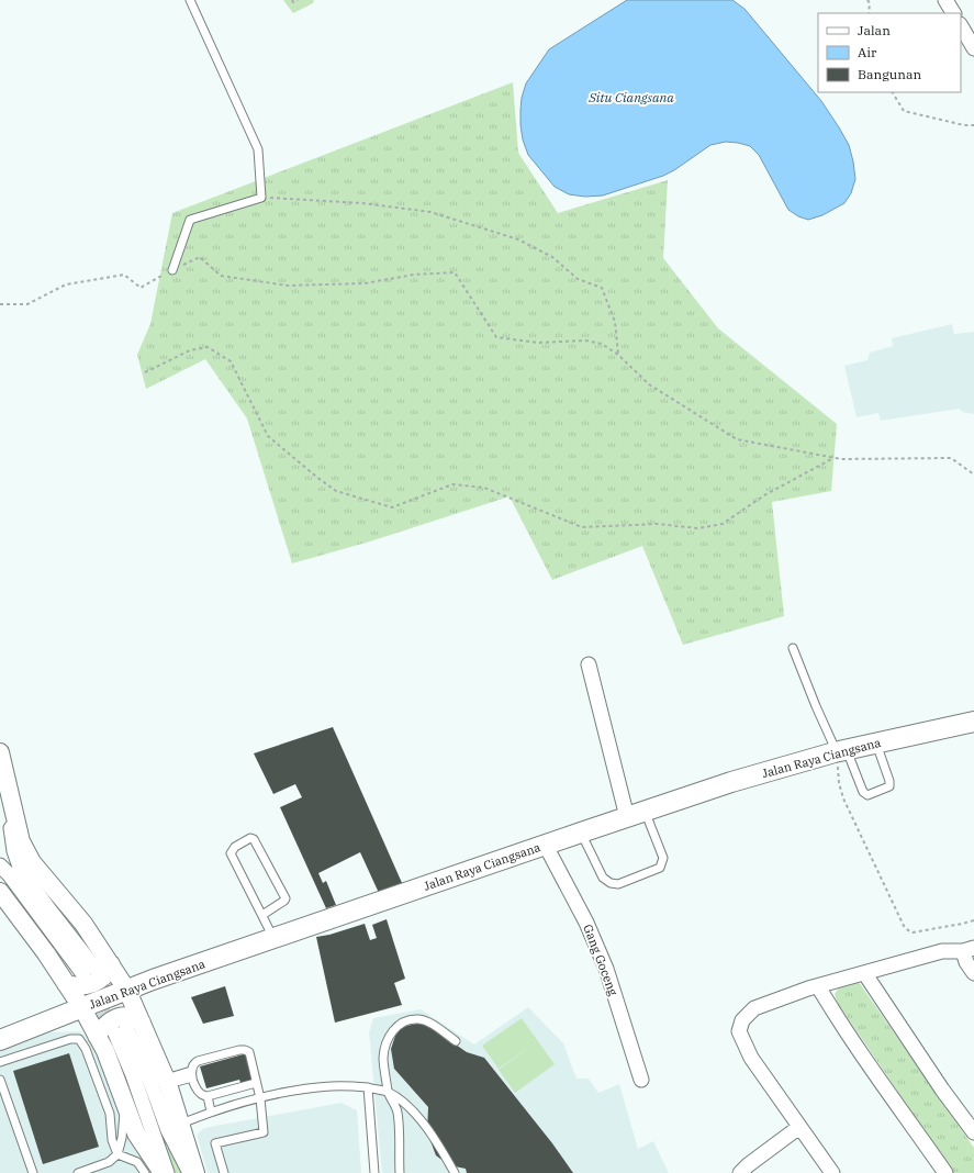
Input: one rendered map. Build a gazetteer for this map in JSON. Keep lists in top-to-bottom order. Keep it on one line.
{"streets":{"main road":["Jalan Raya Ciangsana"],"street":["Gang Goceng"]},"crossings":[["Jalan Raya Ciangsana","Gang Goceng"]],"water":["Situ Ciangsana"],"legend":["Jalan","Air","Bangunan"]}
